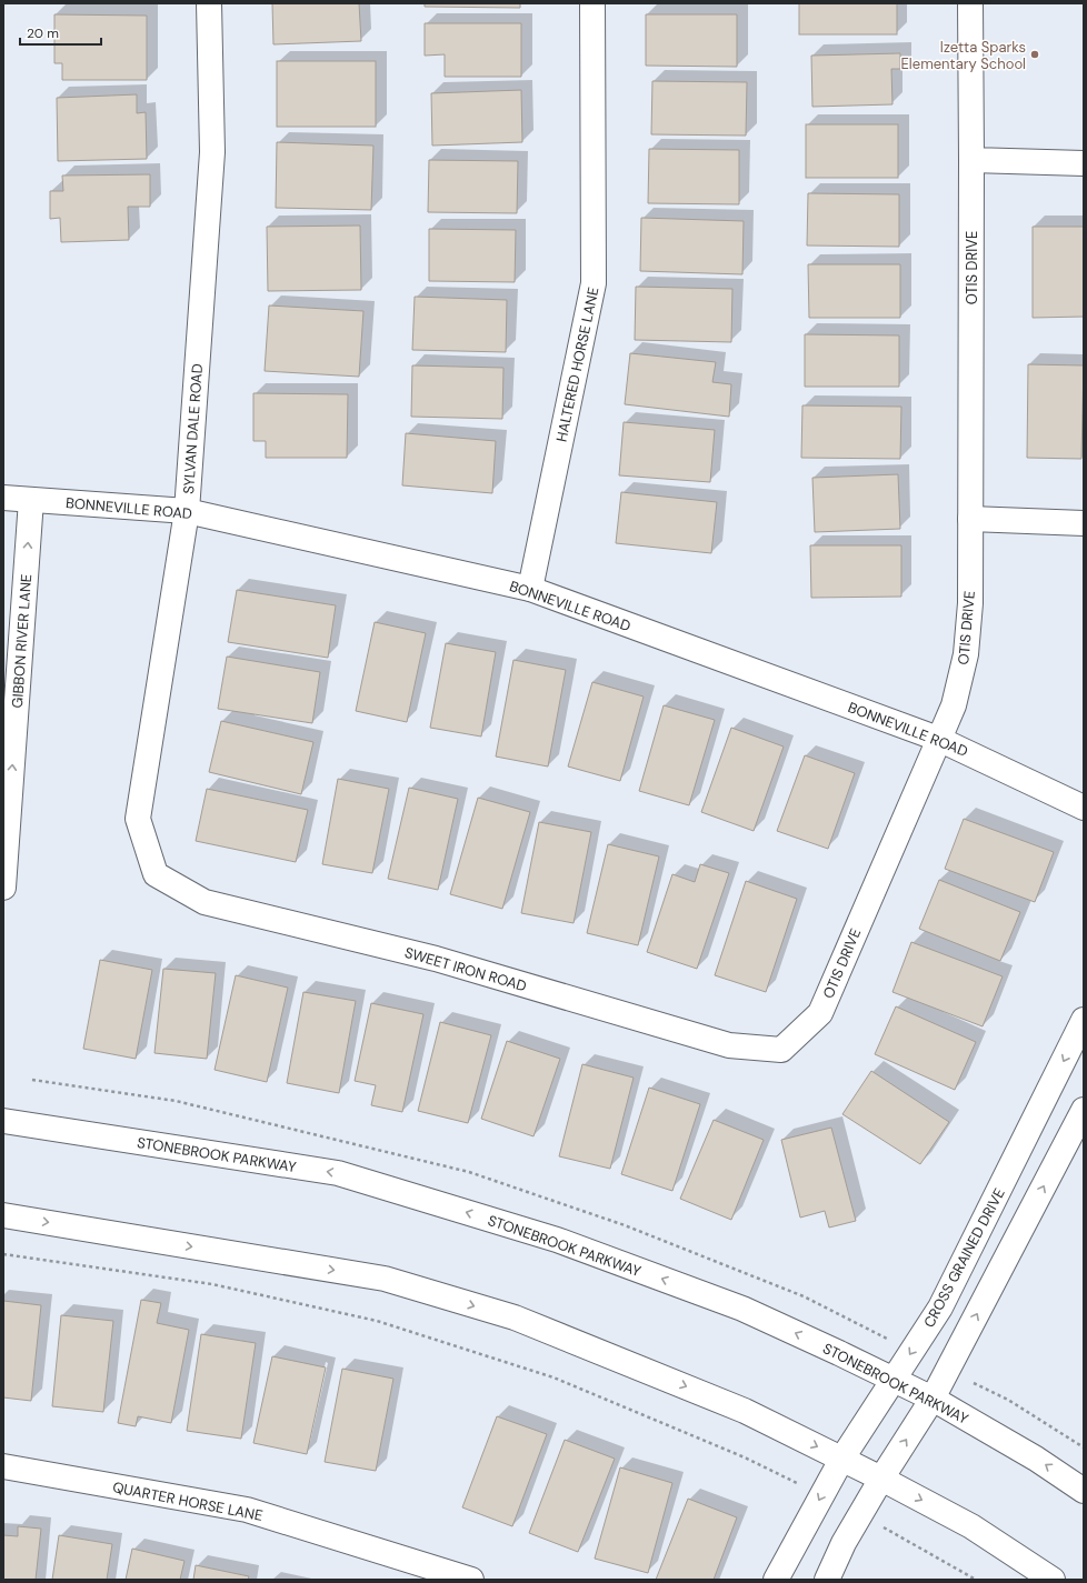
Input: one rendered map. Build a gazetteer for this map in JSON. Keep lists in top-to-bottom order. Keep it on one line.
{"streets":{"street":["OTIS DRIVE","HALTERED HORSE LANE","SYLVAN DALE ROAD","BONNEVILLE ROAD","GIBBON RIVER LANE","SWEET IRON ROAD","STONEBROOK PARKWAY","CROSS GRAINED DRIVE","QUARTER HORSE LANE"]},"crossings":[["OTIS DRIVE","BONNEVILLE ROAD"],["OTIS DRIVE","SWEET IRON ROAD"],["HALTERED HORSE LANE","BONNEVILLE ROAD"],["SYLVAN DALE ROAD","BONNEVILLE ROAD"],["SYLVAN DALE ROAD","SWEET IRON ROAD"],["BONNEVILLE ROAD","GIBBON RIVER LANE"],["STONEBROOK PARKWAY","CROSS GRAINED DRIVE"]],"one_way":["GIBBON RIVER LANE"],"places":["Izetta Sparks Elementary School"],"scale_bar":"20 m"}
